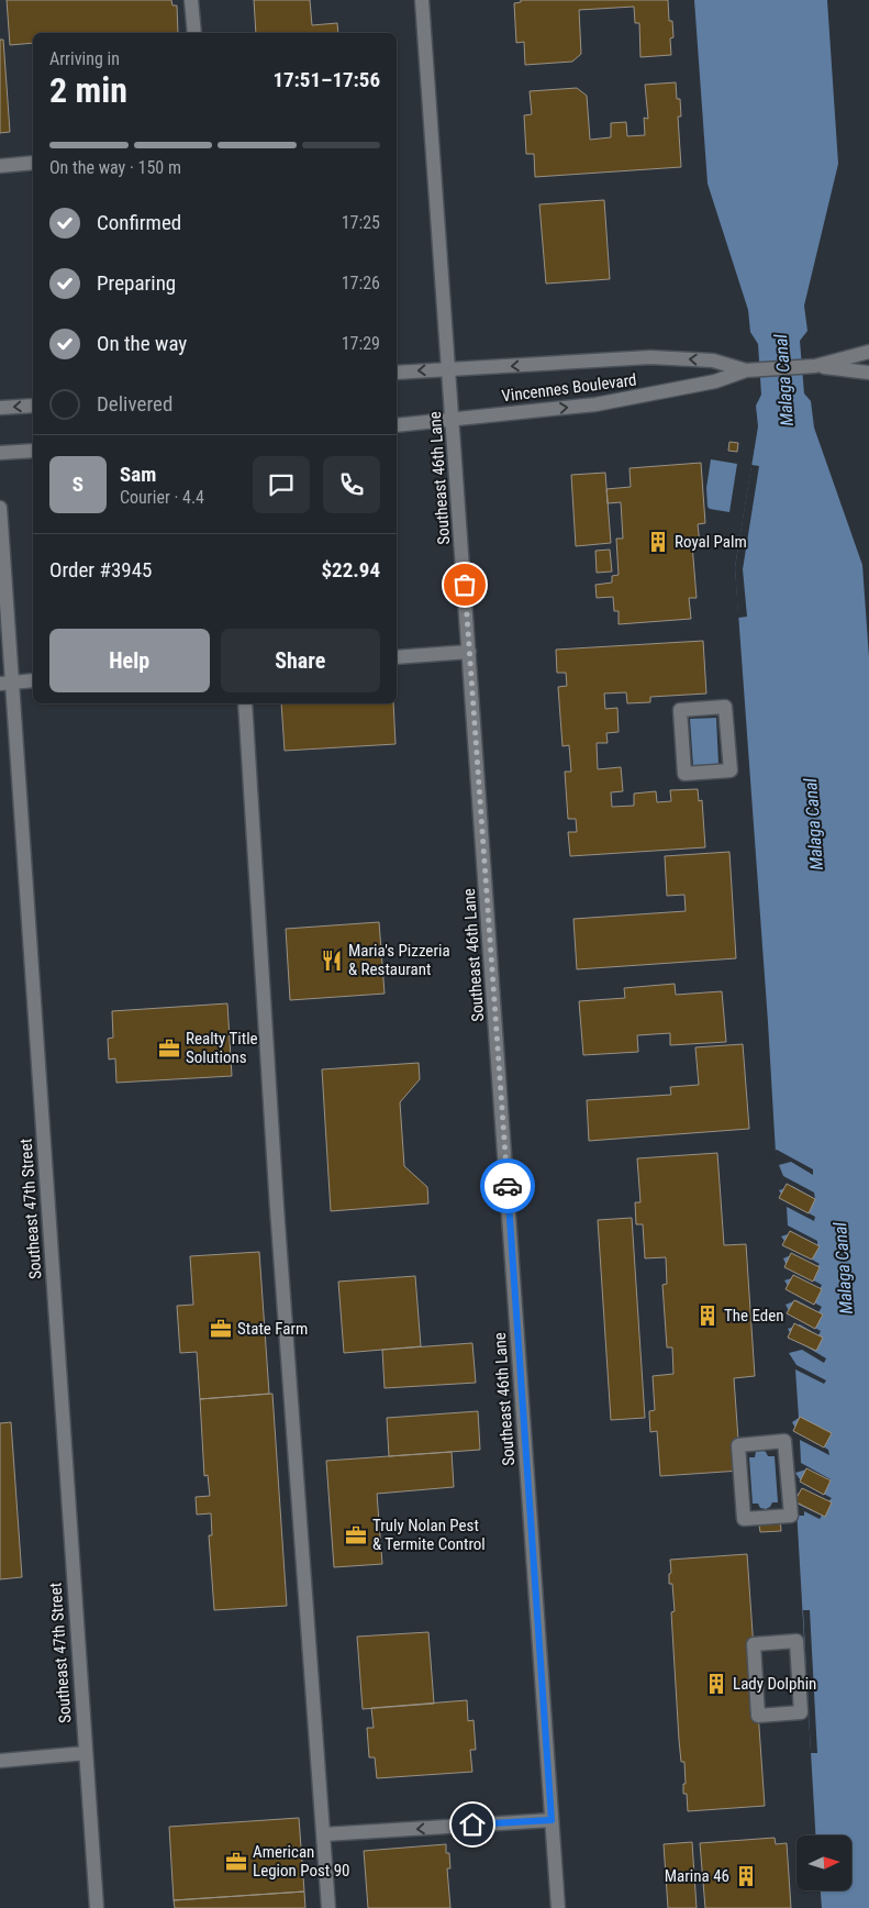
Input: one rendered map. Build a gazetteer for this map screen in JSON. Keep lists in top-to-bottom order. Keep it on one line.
{"streets":{"street":["Vincennes Boulevard","Southeast 46th Lane","Southeast 47th Street"]},"crossings":[["Vincennes Boulevard","Southeast 46th Lane"]],"water":["Malaga Canal"],"places":{"building":["Royal Palm","The Eden","Lady Dolphin","Marina 46"],"restaurant":["Maria's Pizzeria & Restaurant"],"office":["Realty Title Solutions","State Farm","Truly Nolan Pest & Termite Control","American Legion Post 90"]},"north":"right","page":{"heading":["2 min","Arriving in","17:51–17:56"],"panel":["Sam","Courier · 4.4","Order #3945","$22.94"],"bar":"On the way · 150 m","list":[["Confirmed","17:25"],["Preparing","17:26"],["On the way","17:29"],"Delivered"],"round":"S","buttons":["Help","Share"]}}
